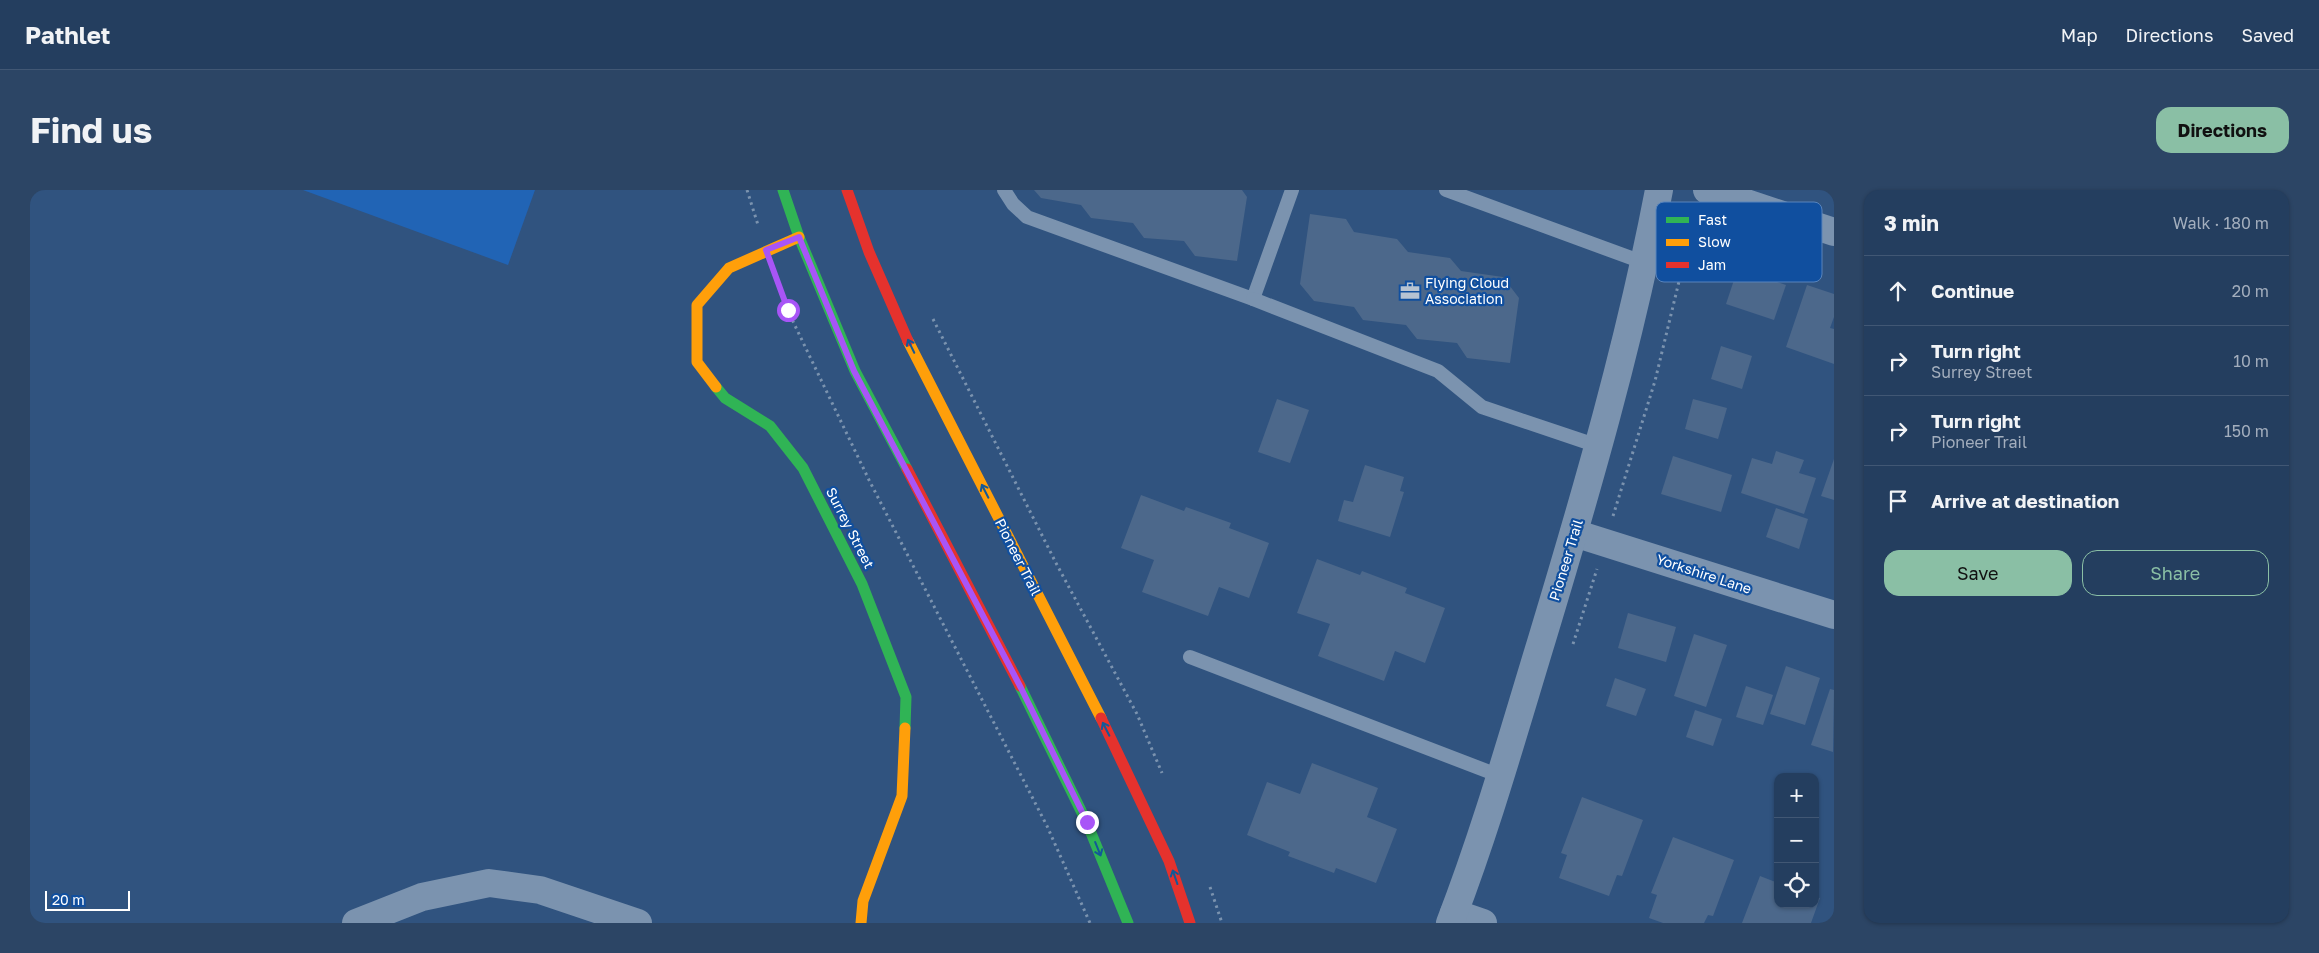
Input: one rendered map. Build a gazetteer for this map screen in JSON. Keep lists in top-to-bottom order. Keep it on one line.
{"streets":{"main road":["Surrey Street","Pioneer Trail"],"street":["Yorkshire Lane"]},"crossings":[["Pioneer Trail","Yorkshire Lane"]],"places":{"office":["Flying Cloud Association"]},"legend":["Fast","Slow","Jam"],"scale_bar":"20 m","page":{"header":"Pathlet","nav":["Map","Directions","Saved"],"buttons":["Directions",["Save","Share"]],"title":"Find us","heading":["3 min","Walk · 180 m"],"list":[["Continue","20 m"],["Turn right","Surrey Street","10 m"],["Turn right","Pioneer Trail","150 m"],"Arrive at destination"],"map_buttons":["+","−"],"scale":"20 m"}}
